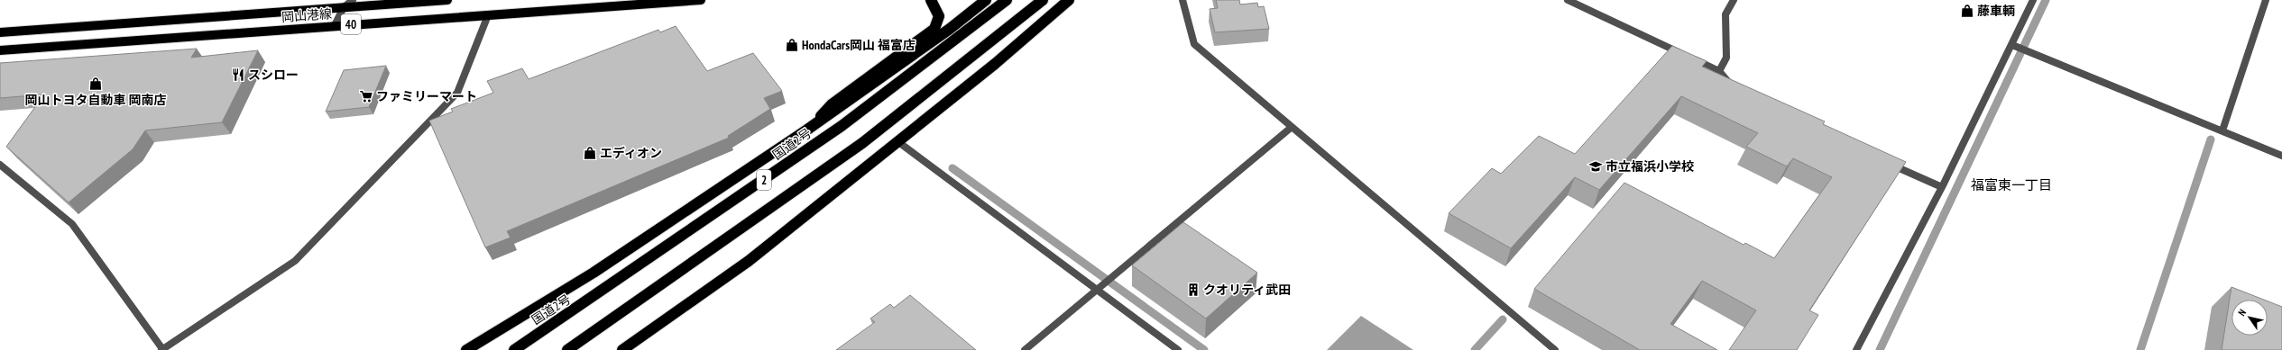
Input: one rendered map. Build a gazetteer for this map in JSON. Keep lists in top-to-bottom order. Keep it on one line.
{"streets":{"highway":["国道2号","2"],"main road":["岡山港線","40"]},"districts":["福富東一丁目"],"places":{"shop":["藤車輌","HondaCars岡山 福富店","岡山トヨタ自動車 岡南店","エディオン"],"restaurant":["スシロー"],"supermarket":["ファミリーマート"],"school or university":["市立福浜小学校"],"building":["クオリティ武田"]},"north":"top left"}
